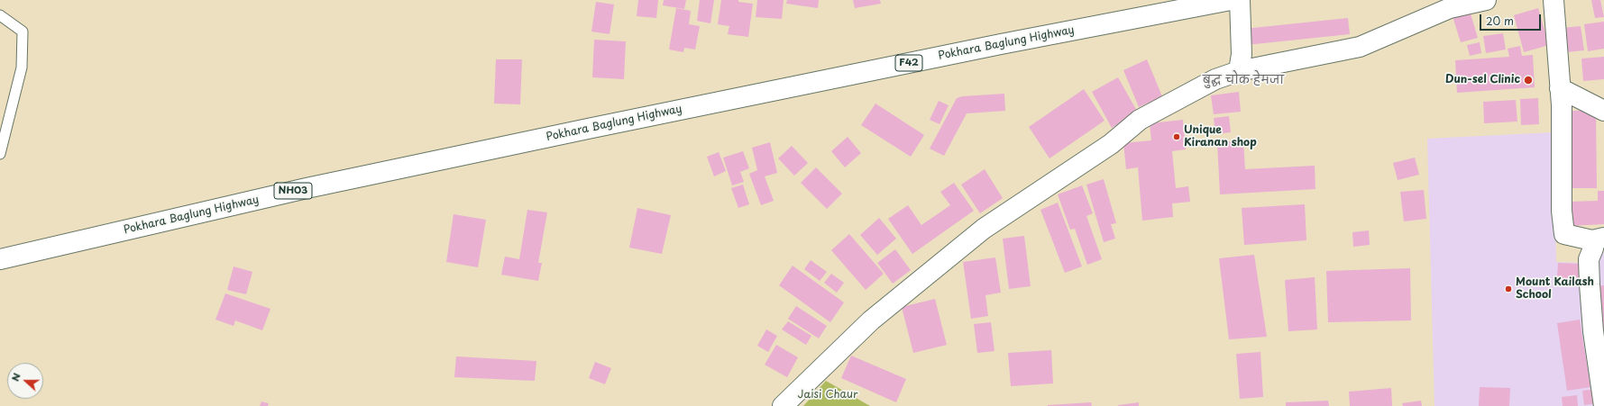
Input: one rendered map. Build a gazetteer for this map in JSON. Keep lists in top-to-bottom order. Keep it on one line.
{"streets":{"main road":["Pokhara Baglung Highway","F42","NH03"]},"districts":["बुद्ध चोक हेमजा"],"parks":["Jaisi Chaur"],"places":["Dun-sel Clinic","Unique Kiranan shop","Mount Kailash School"],"scale_bar":"20 m","north":"left"}
